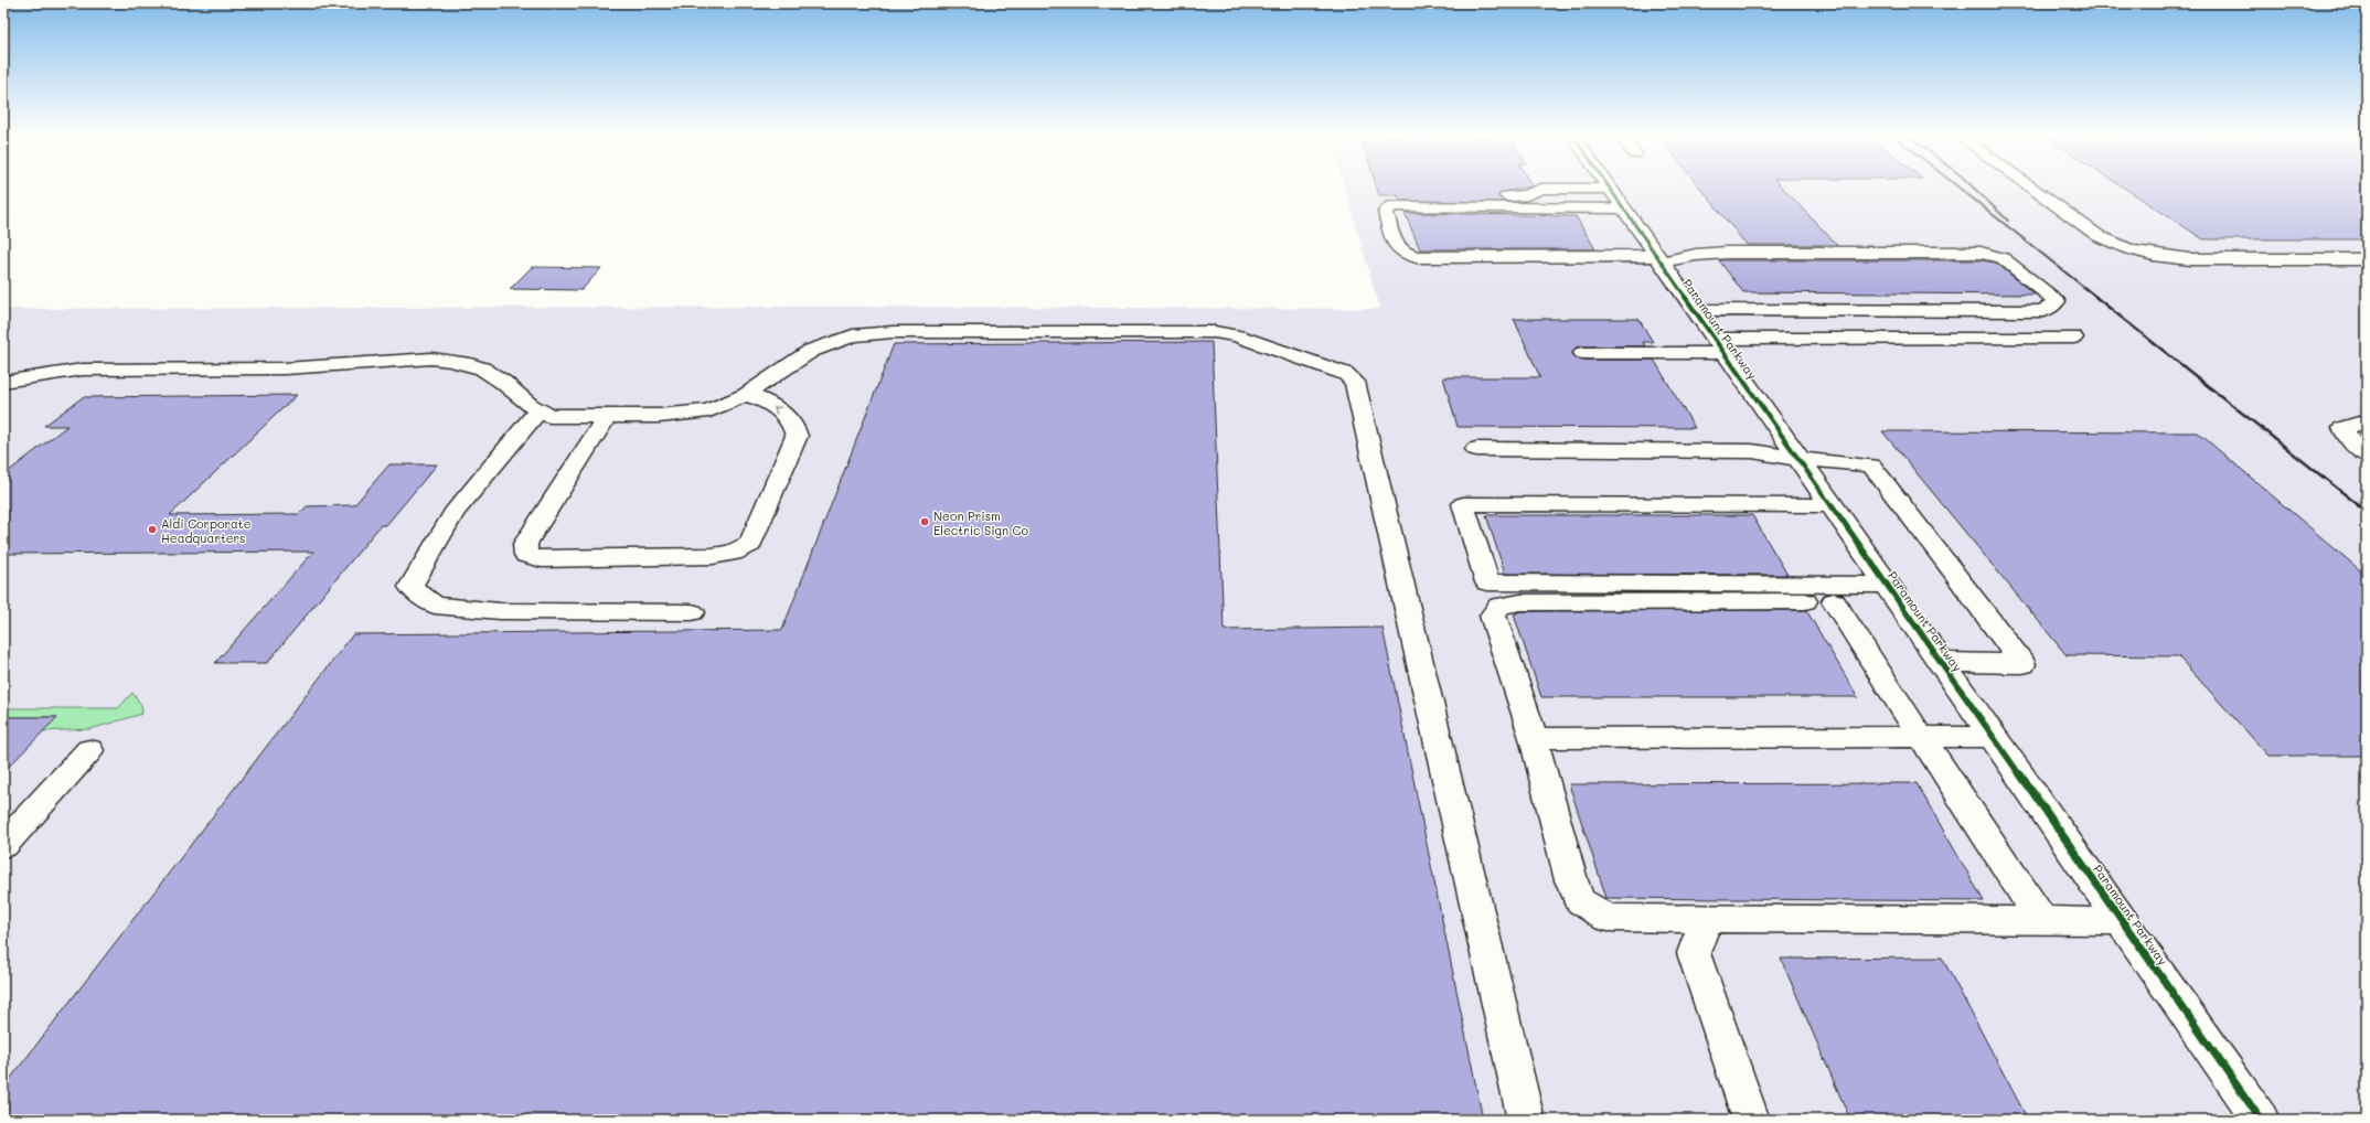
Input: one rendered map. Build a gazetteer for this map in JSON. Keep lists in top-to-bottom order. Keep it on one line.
{"streets":{"street":["Paramount Parkway"]},"places":["Neon Prism Electric Sign Co","Aldi Corporate Headquarters"]}
